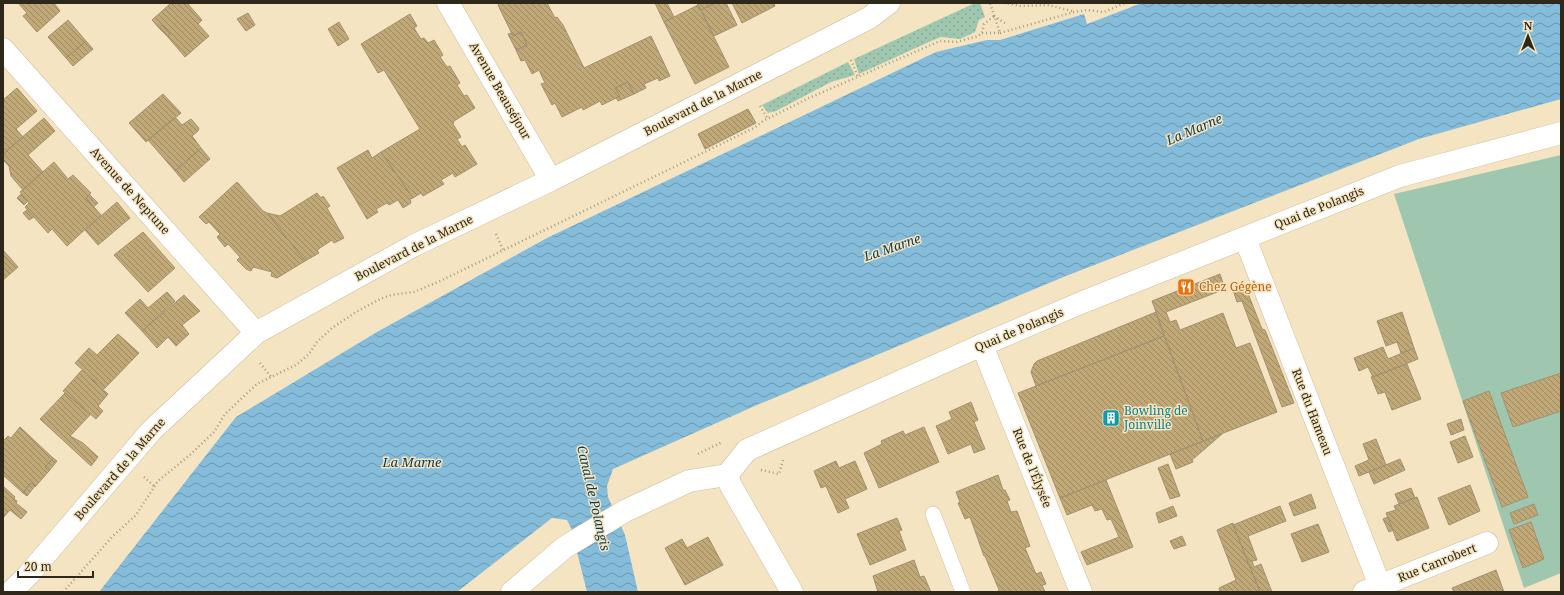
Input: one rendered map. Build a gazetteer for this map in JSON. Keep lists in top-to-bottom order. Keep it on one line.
{"streets":{"street":["Avenue Beauséjour","Boulevard de la Marne","Avenue de Neptune","Quai de Polangis","Rue du Hameau","Rue de l'Élysée","Rue Canrobert"]},"crossings":[["Avenue Beauséjour","Boulevard de la Marne"],["Boulevard de la Marne","Avenue de Neptune"],["Quai de Polangis","Rue du Hameau"],["Quai de Polangis","Rue de l'Élysée"],["Rue du Hameau","Rue Canrobert"]],"water":["La Marne","Canal de Polangis"],"places":{"restaurant":["Chez Gégène"],"building":["Bowling de Joinville"]},"scale_bar":"20 m","north":"top"}
